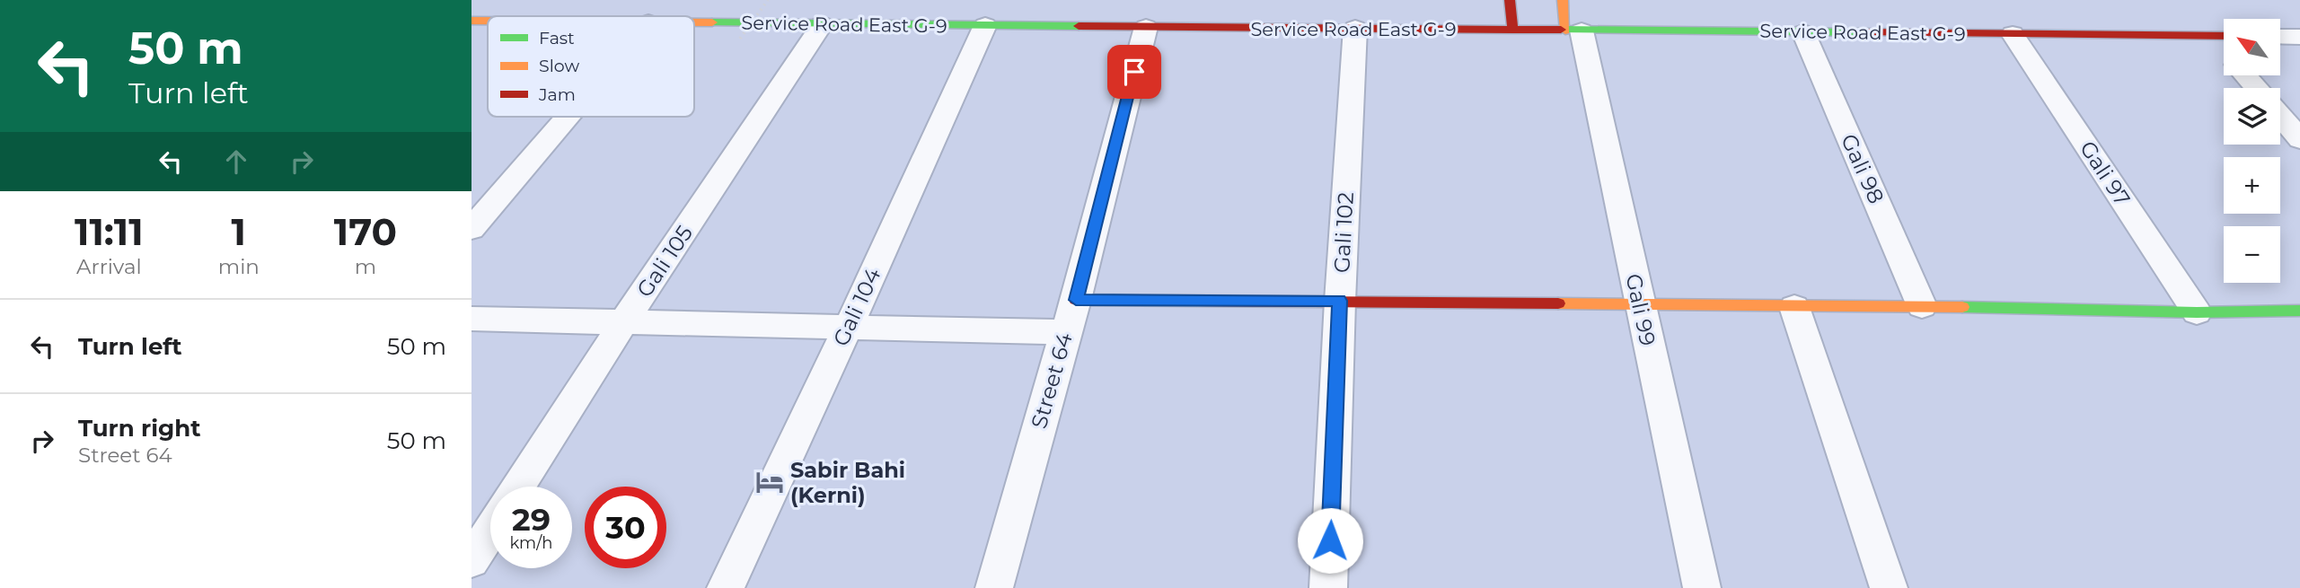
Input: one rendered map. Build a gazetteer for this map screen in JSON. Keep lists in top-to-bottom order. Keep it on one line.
{"streets":{"street":["Service Road East G-9","Gali 98","Gali 97","Gali 102","Gali 105","Gali 104","Gali 99","Street 64"]},"crossings":[["Service Road East G-9","Gali 98"],["Service Road East G-9","Gali 97"],["Service Road East G-9","Gali 102"],["Service Road East G-9","Gali 105"],["Service Road East G-9","Gali 104"],["Service Road East G-9","Gali 99"],["Service Road East G-9","Street 64"]],"places":{"hotel":["Sabir Bahi (Kerni)"]},"legend":["Fast","Slow","Jam"],"north":"top left","page":{"turn":["50 m","Turn left"],"map_buttons":["+","−"],"eta":["11:11","Arrival","1","min","170","m"],"list":[{"name":"Turn left","value":"50 m"},{"name":"Turn right","note":"Street 64","value":"50 m"}],"speed":"29 km/h","limit":"30"}}
